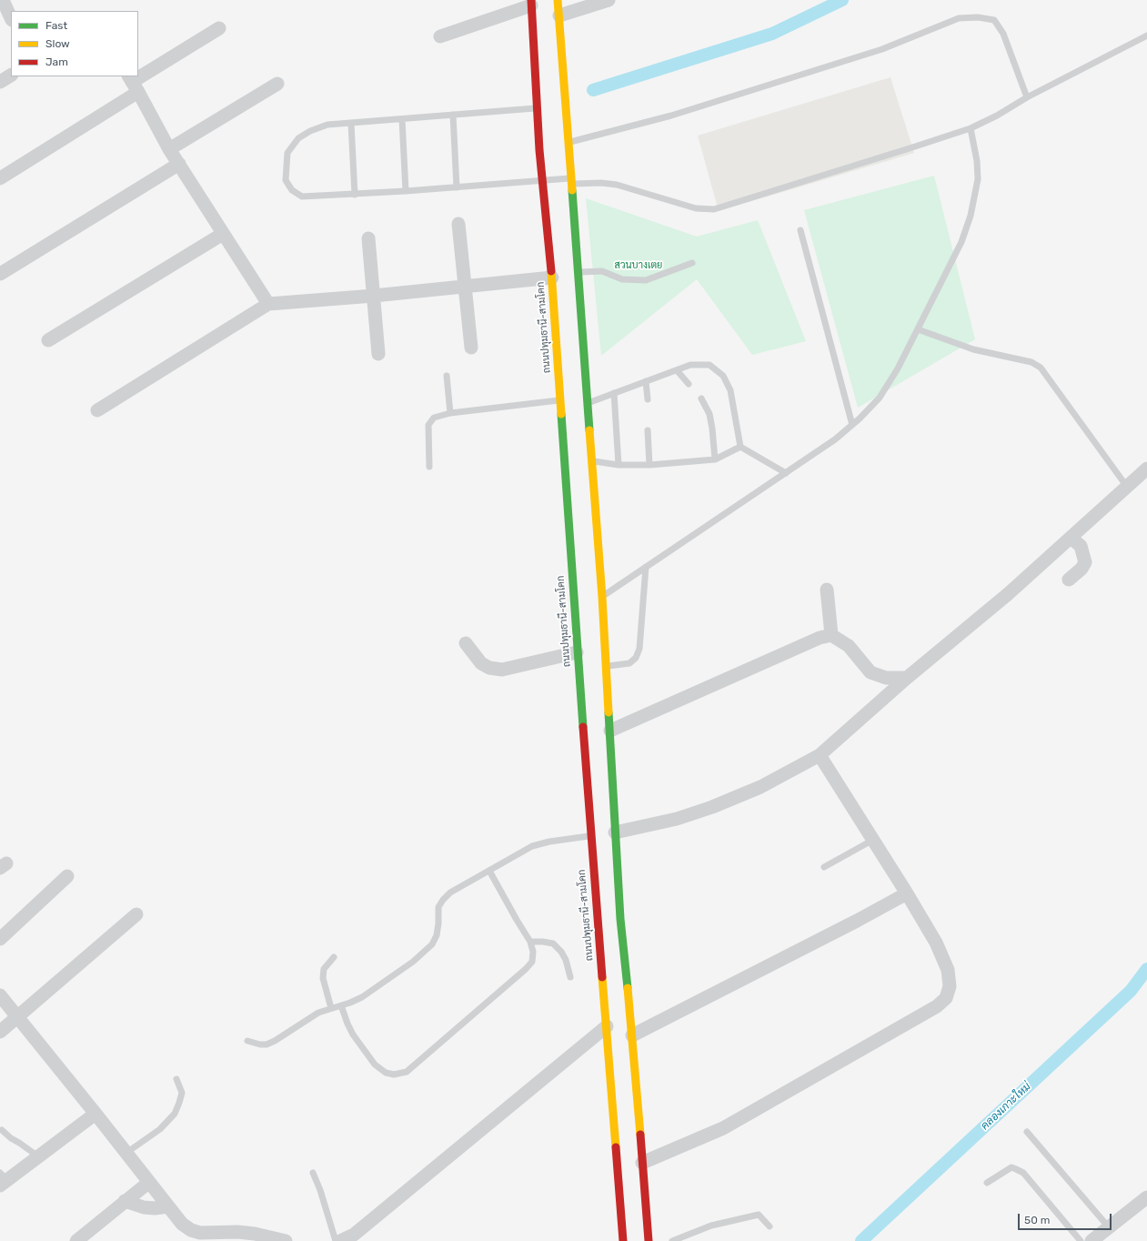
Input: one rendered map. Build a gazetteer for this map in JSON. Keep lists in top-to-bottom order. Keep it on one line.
{"streets":{"main road":["ถนนปทุมธานี-สามโคก"]},"water":["คลองเกาะใหม่"],"parks":["สวนบางเตย"],"legend":["Fast","Slow","Jam"],"scale_bar":"50 m"}
